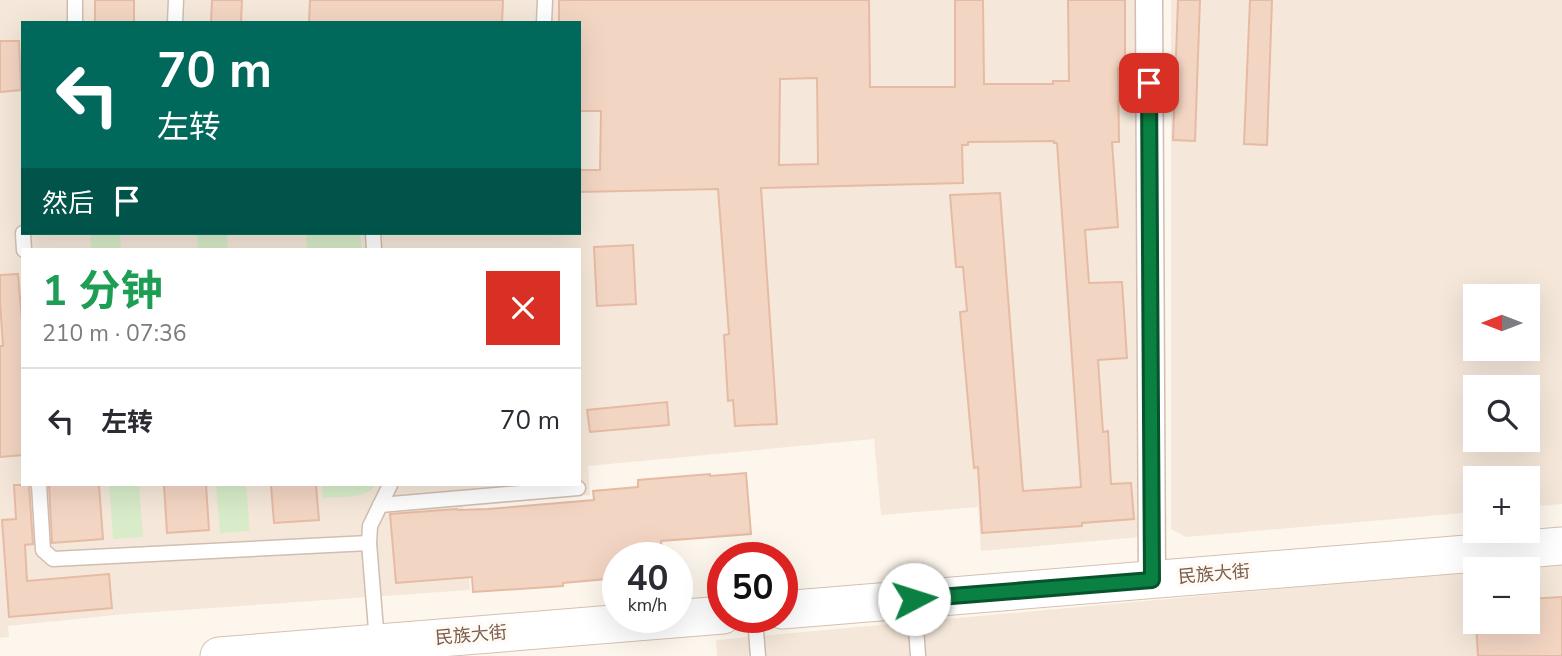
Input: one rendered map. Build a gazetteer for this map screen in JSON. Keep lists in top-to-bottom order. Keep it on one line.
{"streets":{"main road":["民族大街"]},"north":"left","page":{"turn":["70 m","左转"],"then":"然后","heading":["1 分钟","210 m · 07:36"],"map_buttons":["+","−"],"list":[{"name":"左转","value":"70 m"}],"speed":"40 km/h","limit":"50"}}
